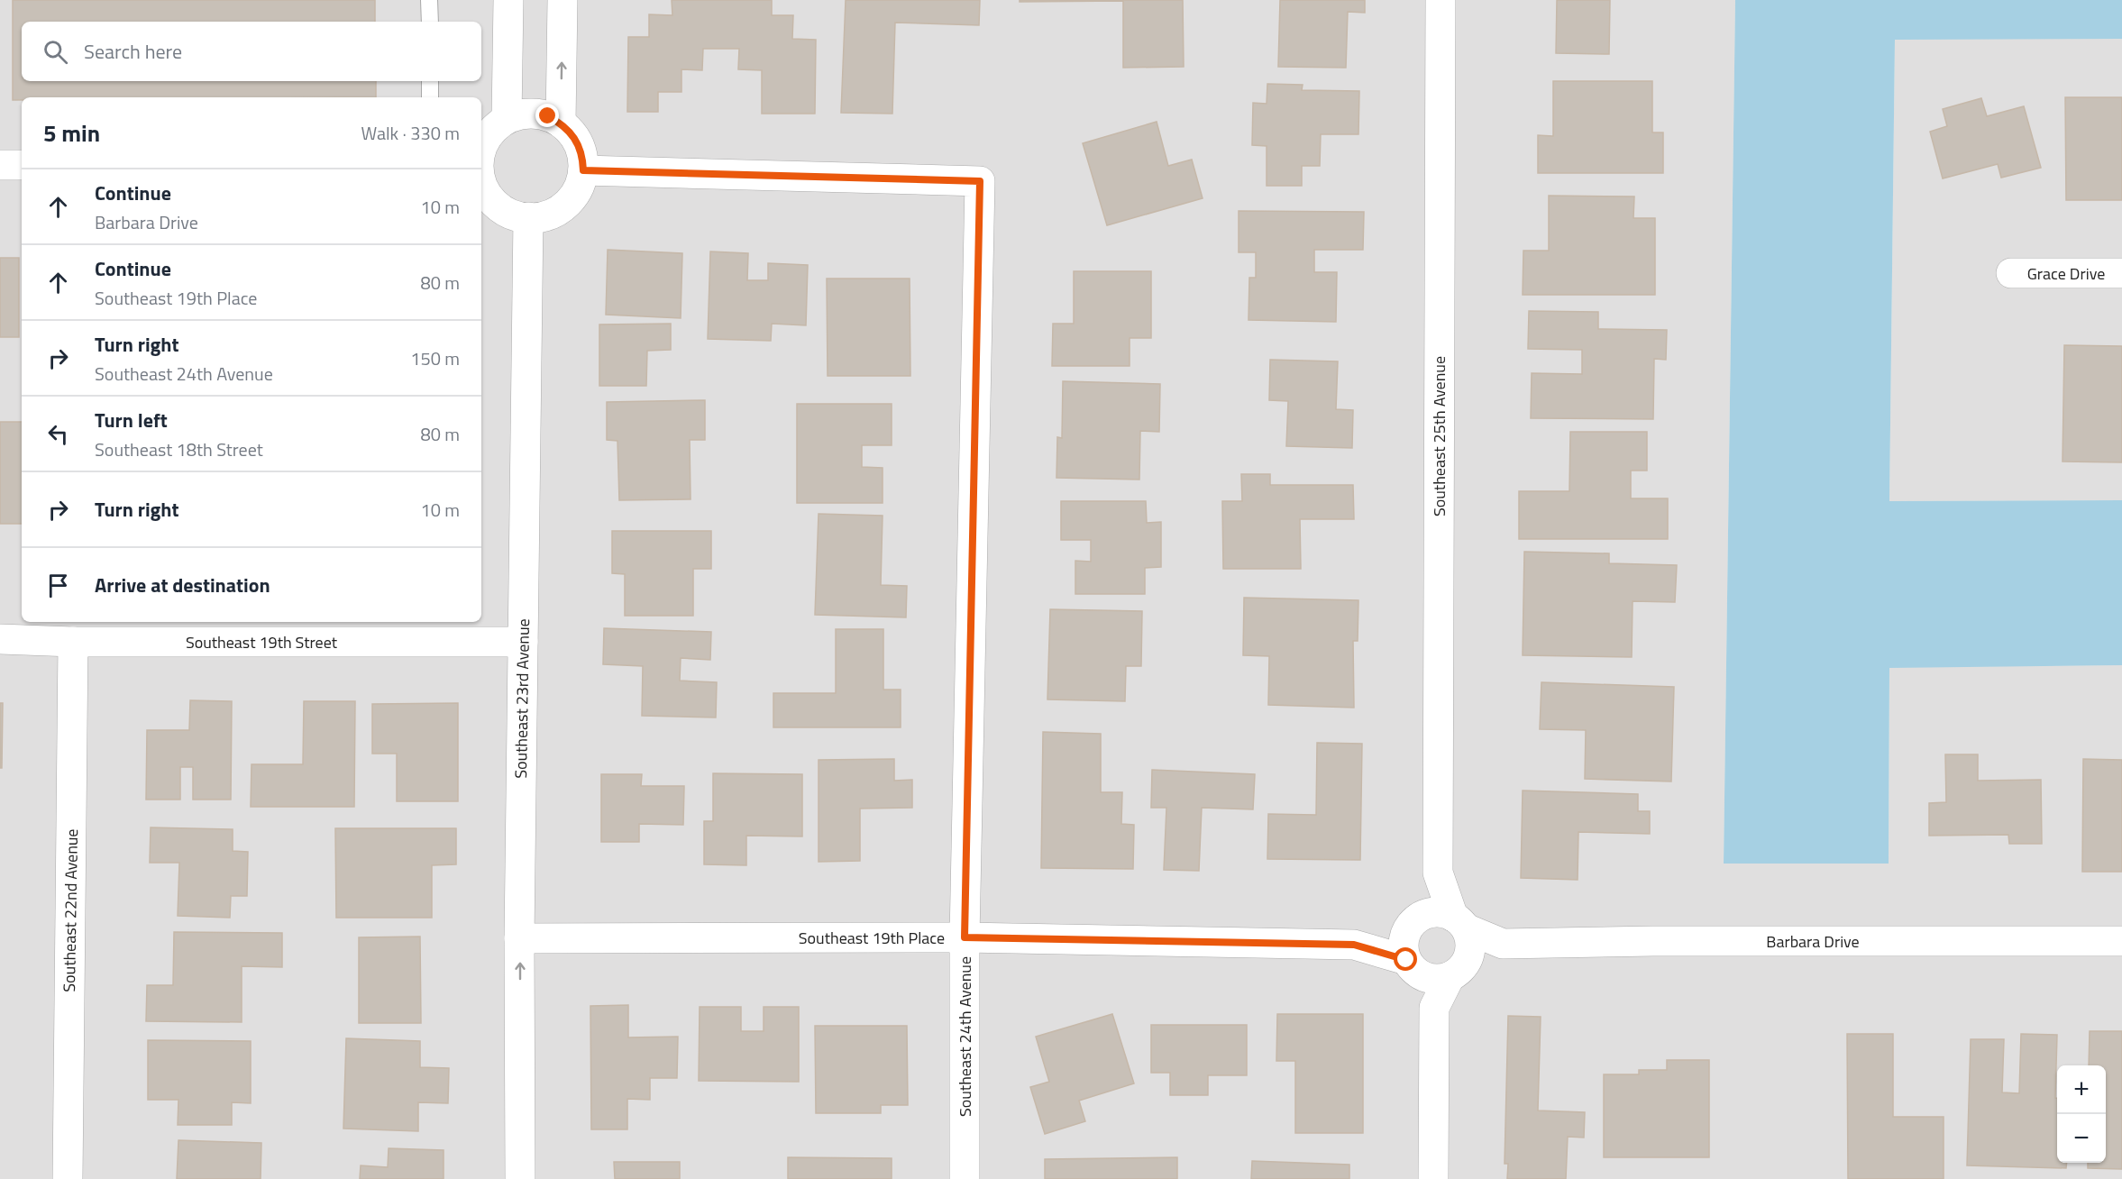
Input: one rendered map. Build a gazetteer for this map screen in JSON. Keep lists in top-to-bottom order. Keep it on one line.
{"streets":{"street":["Grace Drive","Southeast 25th Avenue","Southeast 19th Street","Southeast 23rd Avenue","Southeast 22nd Avenue","Southeast 19th Place","Barbara Drive","Southeast 24th Avenue"]},"crossings":[["Southeast 25th Avenue","Barbara Drive"],["Southeast 19th Street","Southeast 23rd Avenue"],["Southeast 19th Street","Southeast 22nd Avenue"],["Southeast 23rd Avenue","Southeast 19th Place"],["Southeast 19th Place","Southeast 24th Avenue"]],"page":{"search":"Search here","heading":["5 min","Walk · 330 m"],"list":[["Continue","Barbara Drive","10 m"],["Continue","Southeast 19th Place","80 m"],["Turn right","Southeast 24th Avenue","150 m"],["Turn left","Southeast 18th Street","80 m"],["Turn right","10 m"],"Arrive at destination"],"map_buttons":["+","−"]}}
